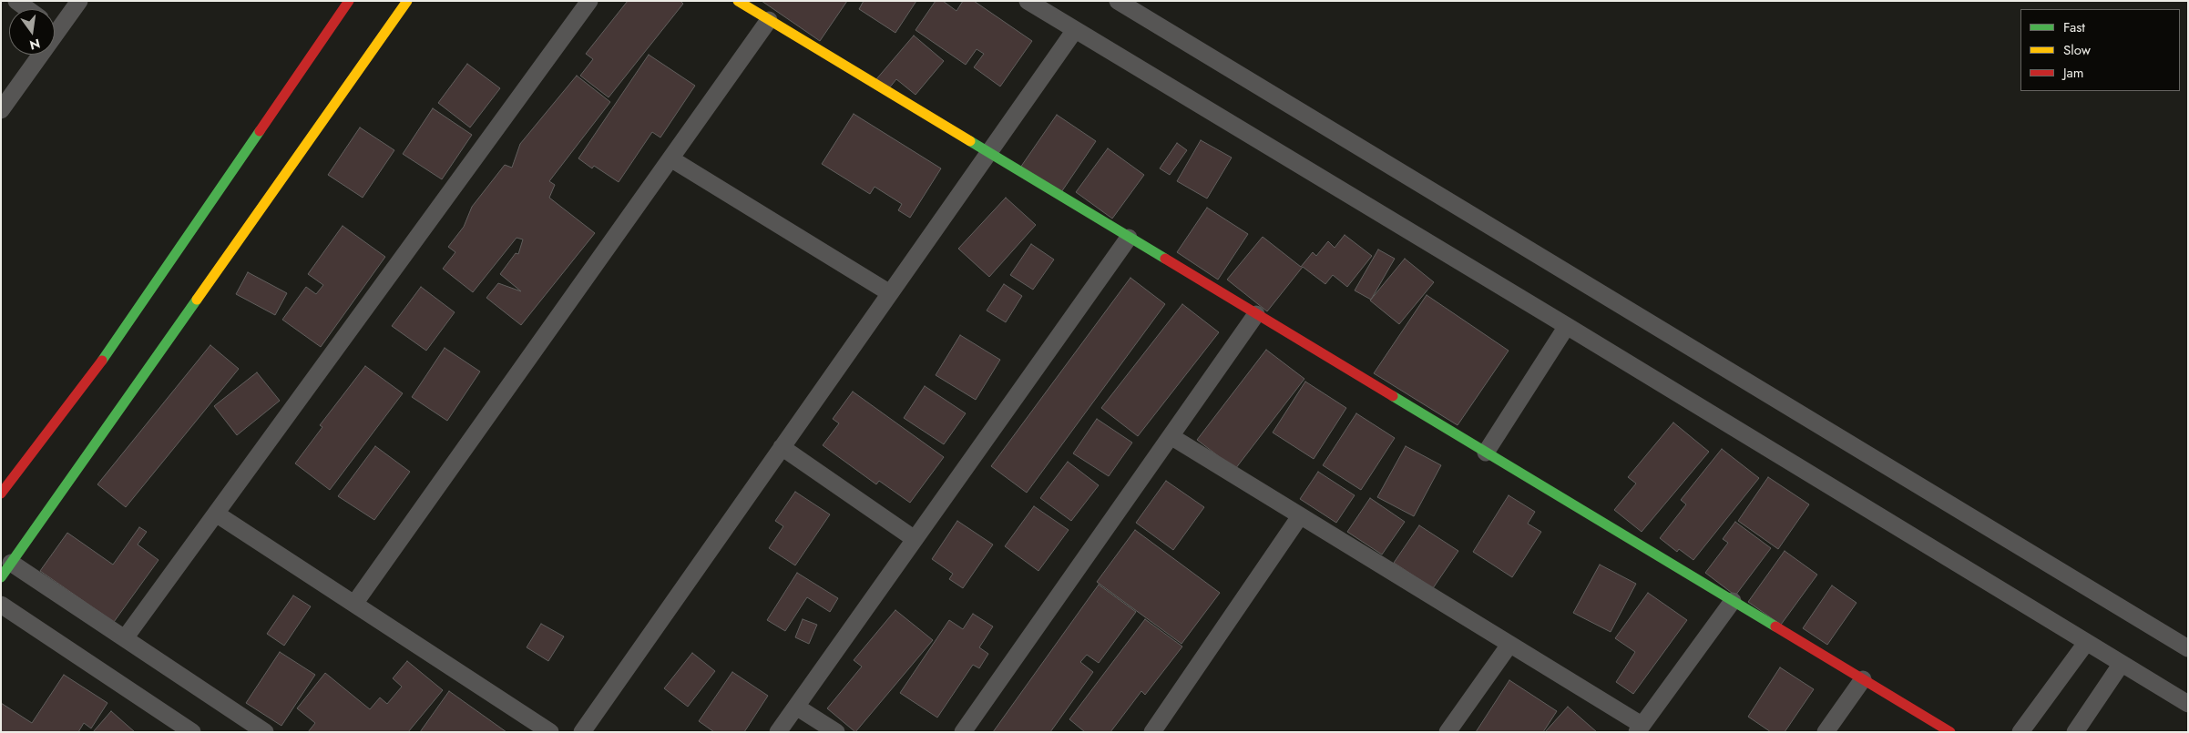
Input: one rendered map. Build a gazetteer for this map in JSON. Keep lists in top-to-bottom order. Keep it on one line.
{"legend":["Fast","Slow","Jam"],"north":"bottom"}
